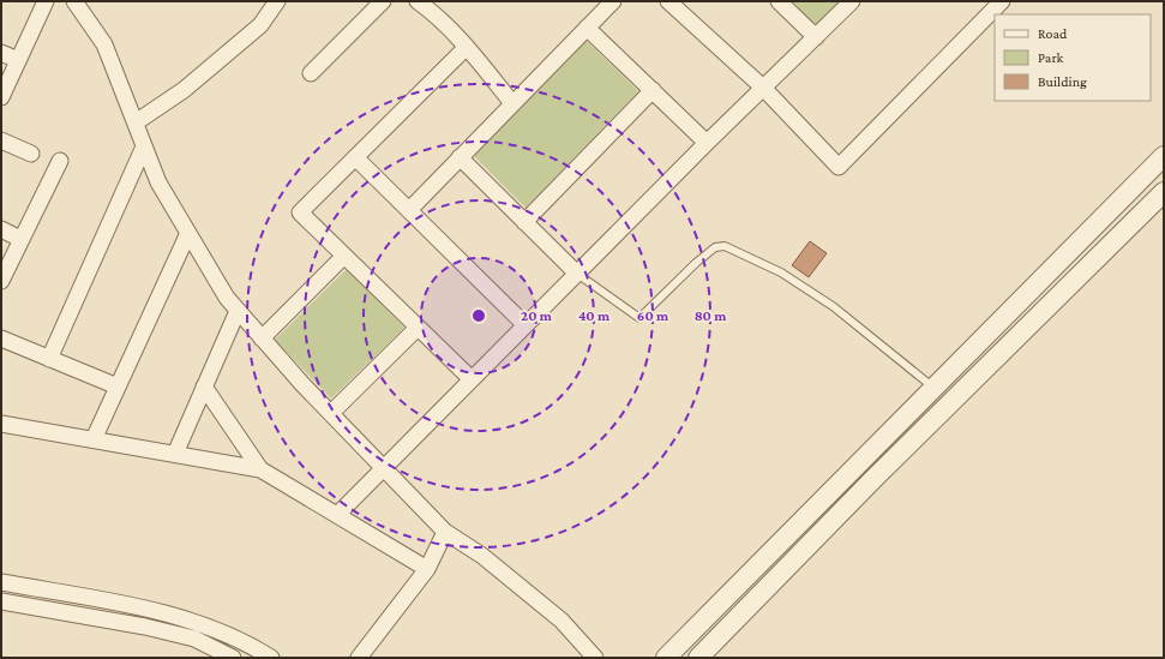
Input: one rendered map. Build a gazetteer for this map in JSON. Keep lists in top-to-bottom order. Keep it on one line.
{"legend":["Road","Park","Building"],"rings":["20 m","40 m","60 m","80 m"]}
